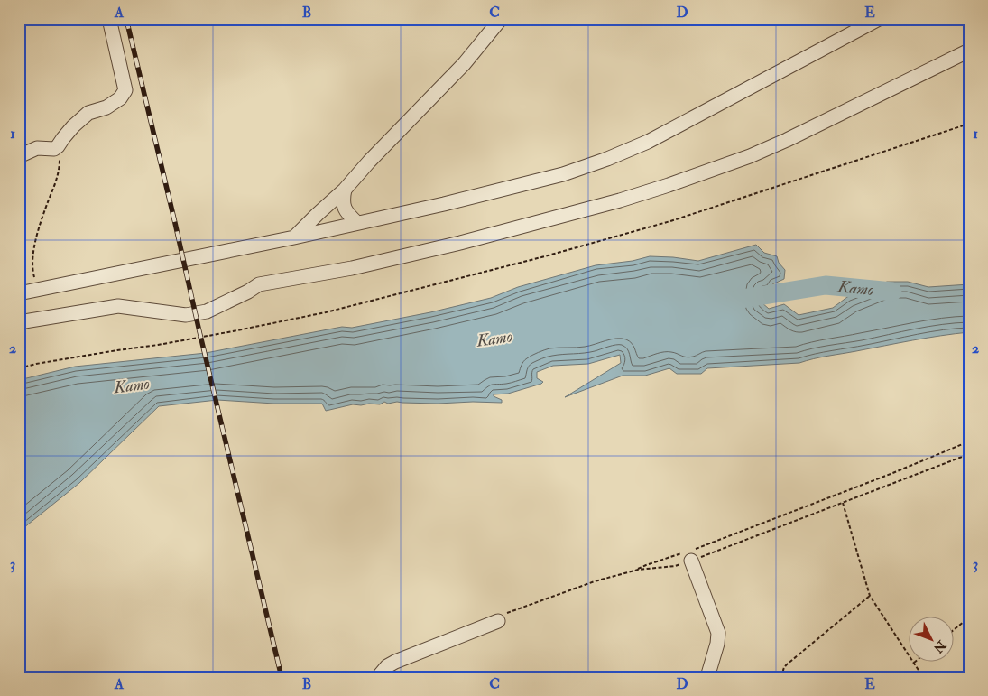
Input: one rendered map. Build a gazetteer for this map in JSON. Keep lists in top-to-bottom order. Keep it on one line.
{"water":["Kamo"],"north":"bottom right","grid":{"columns":["A","B","C","D","E"],"rows":["1","2","3"]}}
